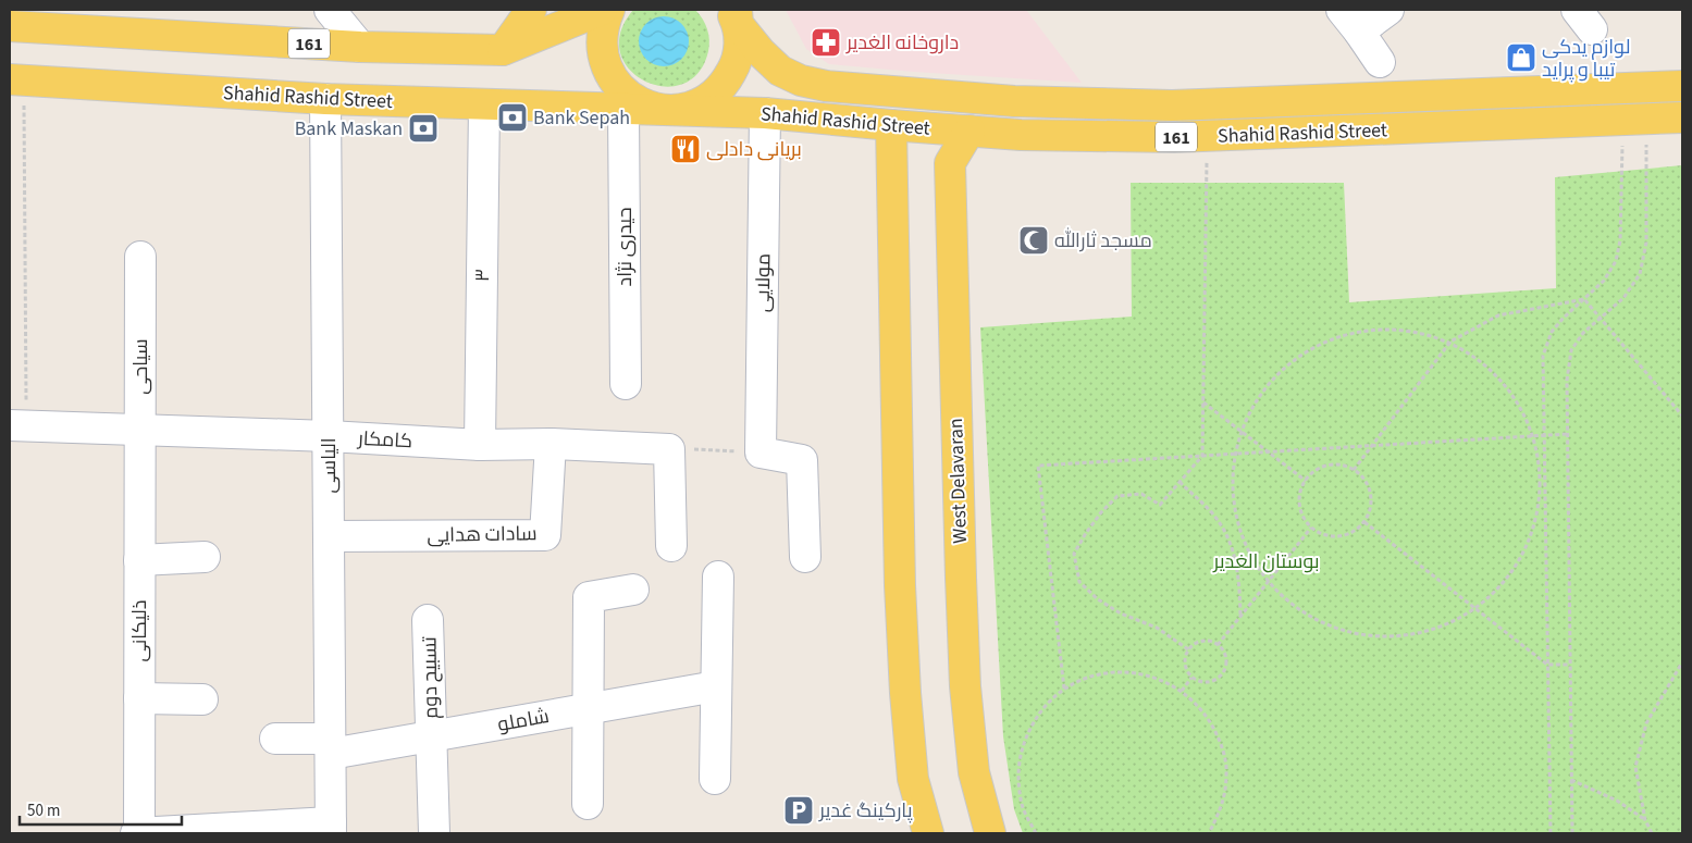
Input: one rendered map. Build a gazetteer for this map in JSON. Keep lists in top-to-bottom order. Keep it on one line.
{"streets":{"main road":["161","Shahid Rashid Street","West Delavaran"],"street":["حیدری نژاد","۳","مولایی","سیاحی","کامکار","الیاسی","سادات هدایی","ذلیکانی","تسبیح دوم","شاملو"]},"crossings":[["Shahid Rashid Street","حیدری نژاد"],["Shahid Rashid Street","۳"],["Shahid Rashid Street","مولایی"],["Shahid Rashid Street","الیاسی"],["Shahid Rashid Street","West Delavaran"],["۳","کامکار"],["سیاحی","کامکار"],["سیاحی","ذلیکانی"],["کامکار","الیاسی"],["کامکار","سادات هدایی"],["کامکار","ذلیکانی"],["الیاسی","سادات هدایی"],["الیاسی","شاملو"],["تسبیح دوم","شاملو"]],"parks":["بوستان الغدیر"],"places":{"pharmacy":["داروخانه الغدیر"],"shop":["لوازم یدکی تیبا و پراید"],"bank":["Bank Sepah","Bank Maskan"],"restaurant":["بریانی دادلی"],"mosque":["مسجد ثارالله"],"parking":["پارکینگ غدیر"]},"scale_bar":"50 m"}
